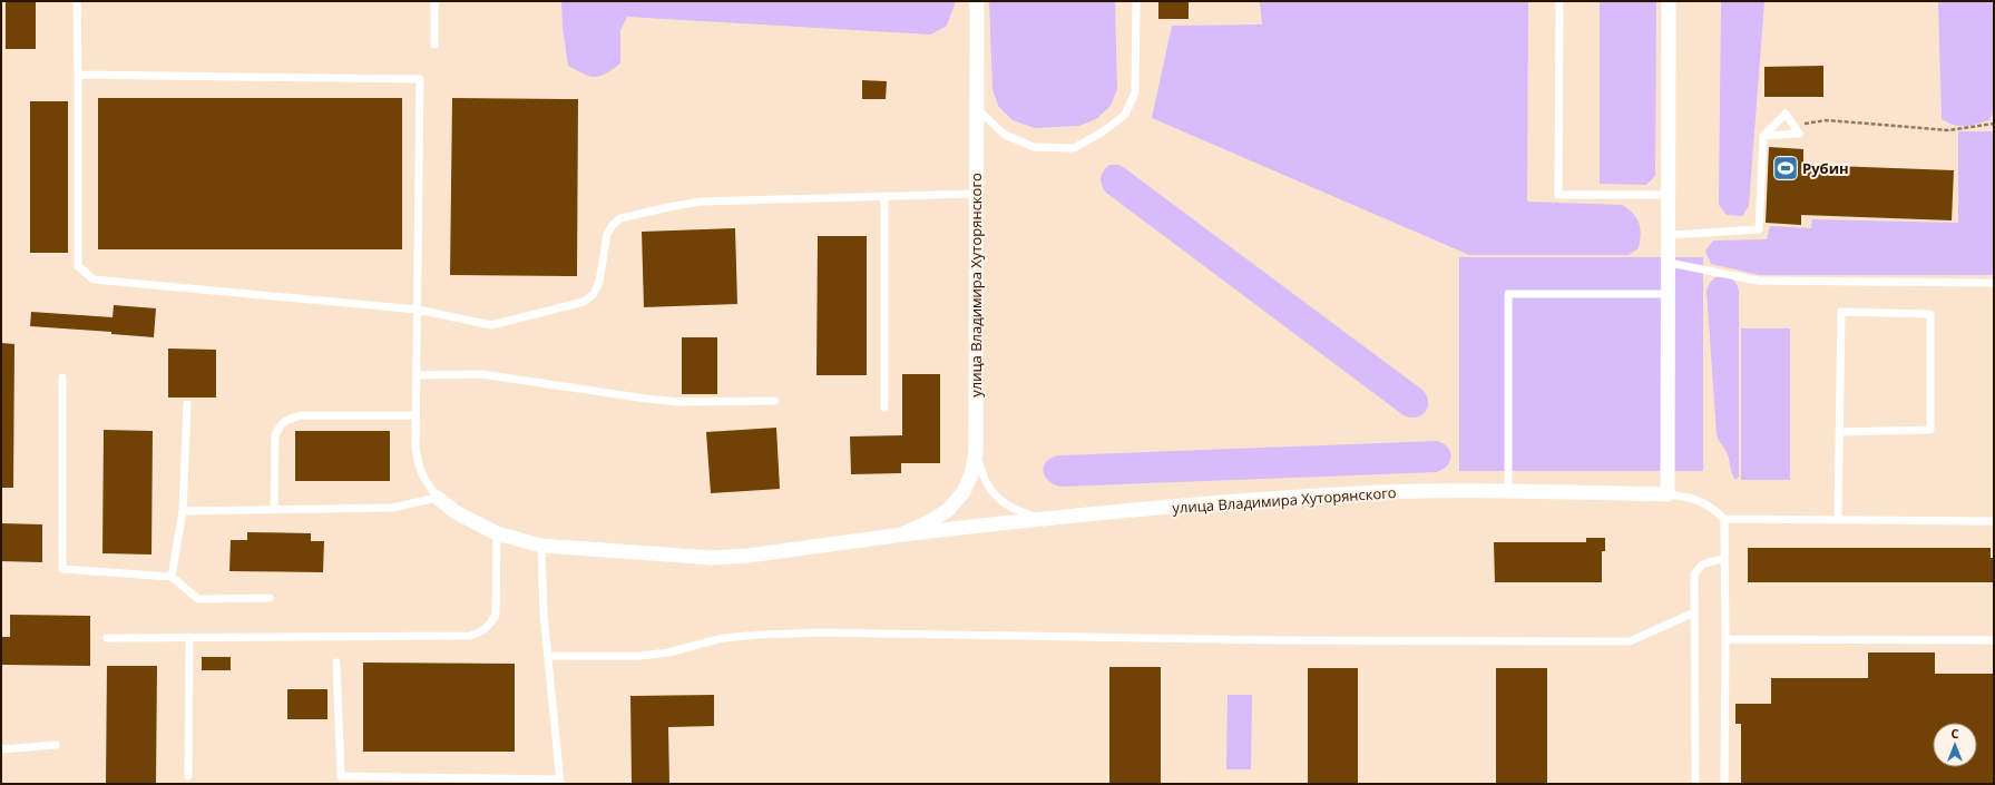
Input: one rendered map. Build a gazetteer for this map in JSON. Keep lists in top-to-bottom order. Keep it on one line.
{"streets":{"street":["улица Владимира Хуторянского"]},"places":{"sports":["Рубин"]},"north":"top"}
